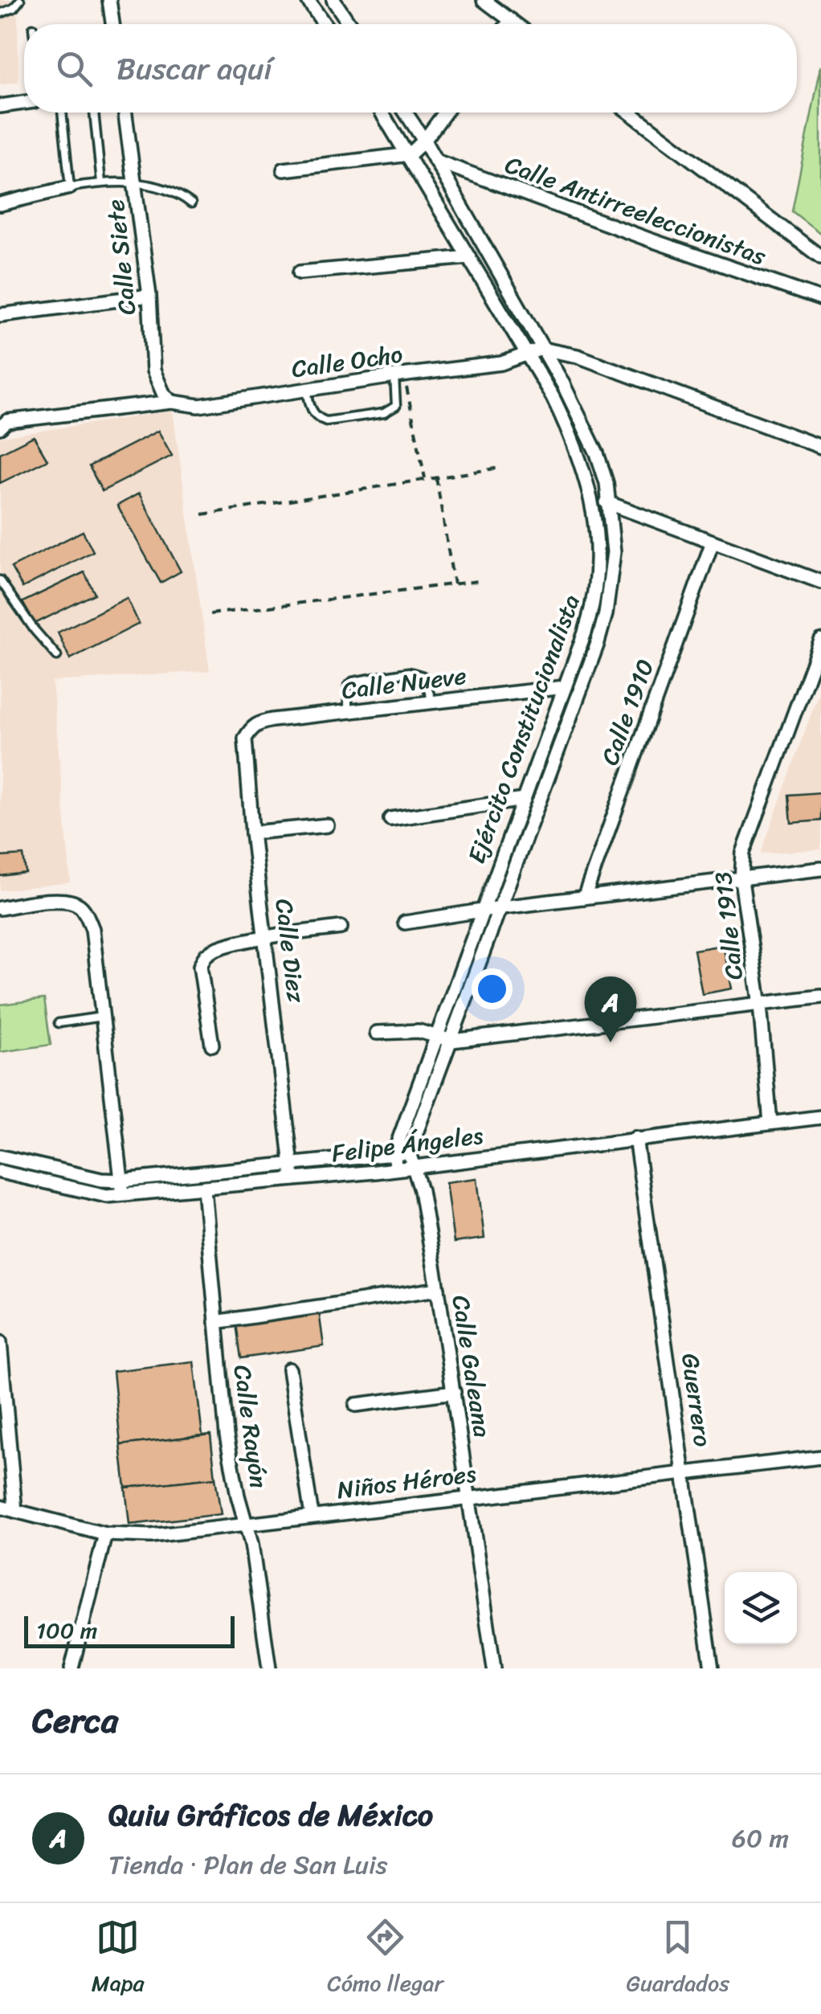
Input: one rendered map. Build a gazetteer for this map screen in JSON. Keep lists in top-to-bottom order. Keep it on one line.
{"streets":{"street":["Calle Antirreeleccionistas","Calle Siete","Calle Ocho","Calle Nueve","Calle 1910","Ejército Constitucionalista","Calle 1913","Calle Diez","Felipe Ángeles","Calle Galeana","Guerrero","Calle Rayón","Niños Héroes"]},"crossings":[["Calle Antirreeleccionistas","Ejército Constitucionalista"],["Calle Siete","Calle Ocho"],["Calle Ocho","Ejército Constitucionalista"],["Calle Nueve","Ejército Constitucionalista"],["Calle Nueve","Calle Diez"],["Ejército Constitucionalista","Felipe Ángeles"],["Calle 1913","Felipe Ángeles"],["Calle Diez","Felipe Ángeles"],["Felipe Ángeles","Calle Galeana"],["Felipe Ángeles","Guerrero"],["Felipe Ángeles","Calle Rayón"],["Calle Galeana","Niños Héroes"],["Guerrero","Niños Héroes"],["Calle Rayón","Niños Héroes"]],"scale_bar":"100 m","page":{"search":"Buscar aquí","pins":"A","scale":"100 m","heading":"Cerca","list":[{"mark":"A","name":"Quiu Gráficos de México","note":"Tienda · Plan de San Luis","value":"60 m"}],"nav":["Mapa","Cómo llegar","Guardados"]}}
